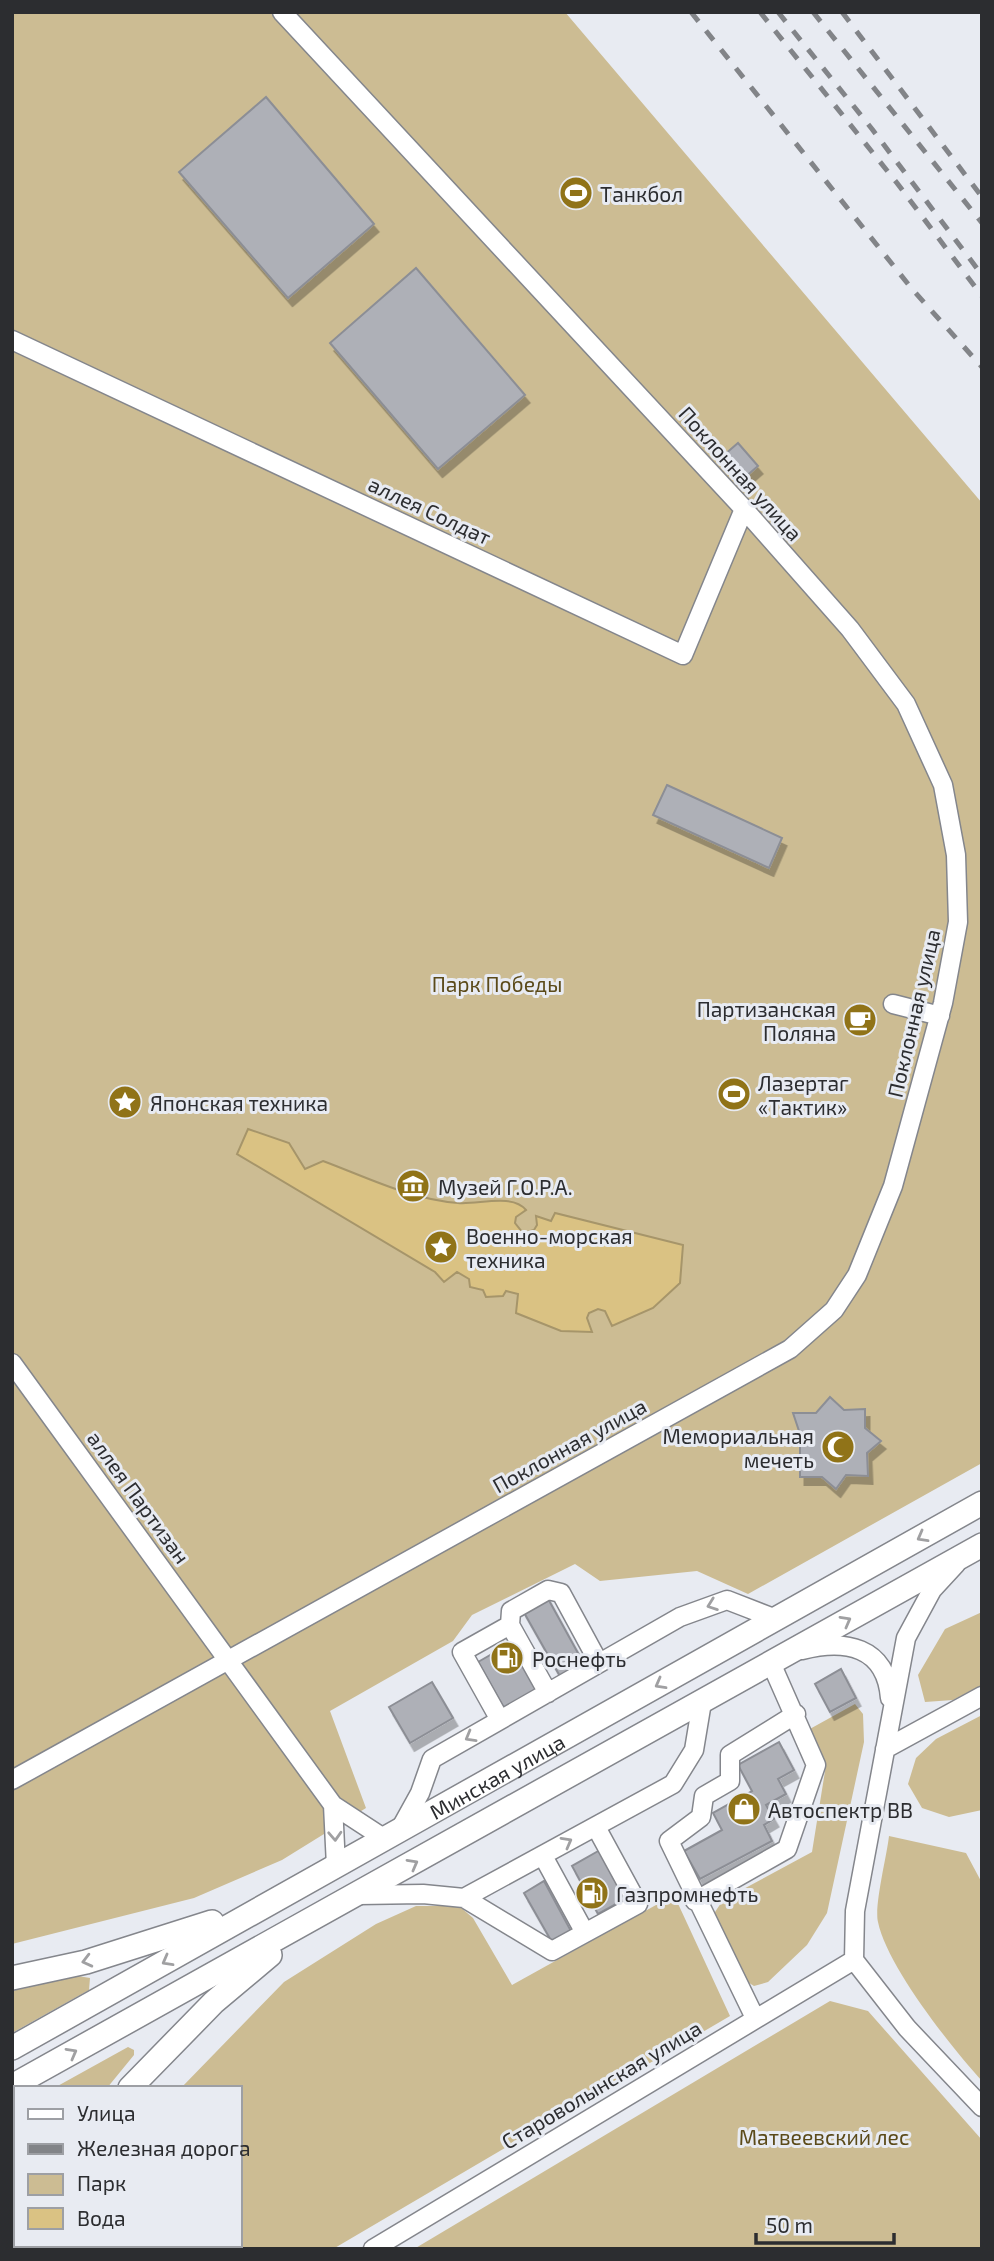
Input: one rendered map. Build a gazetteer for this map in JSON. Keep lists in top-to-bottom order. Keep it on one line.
{"streets":{"main road":["Минская улица"],"street":["Поклонная улица","аллея Солдат","аллея Партизан","Староволынская улица"]},"crossings":[["Поклонная улица","аллея Солдат"],["Поклонная улица","аллея Партизан"]],"parks":["Парк Победы","Матвеевский лес"],"places":{"sports":["Танкбол","Лазертаг «Тактик»"],"cafe":["Партизанская Поляна"],"place":["Японская техника","Военно-морская техника"],"museum":["Музей Г.О.Р.А."],"mosque":["Мемориальная мечеть"],"fuel station":["Роснефть","Газпромнефть"],"shop":["Автоспектр ВВ"]},"legend":["Улица","Железная дорога","Парк","Вода"],"scale_bar":"50 m"}
